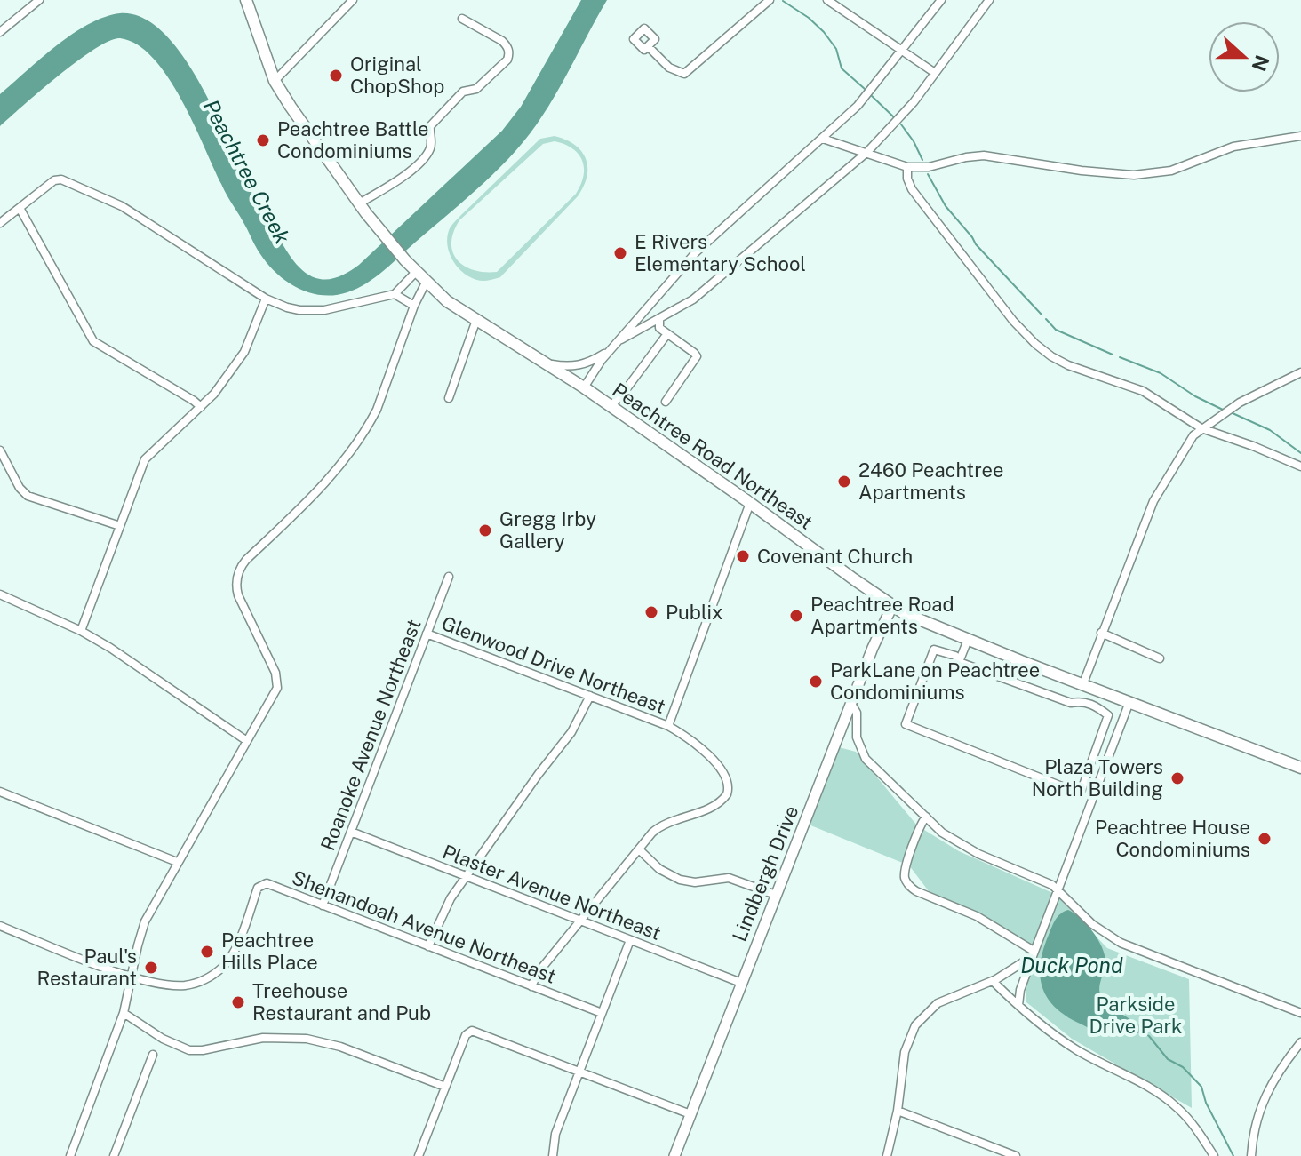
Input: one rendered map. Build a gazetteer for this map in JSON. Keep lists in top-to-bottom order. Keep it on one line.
{"streets":{"highway":["Peachtree Road Northeast"],"main road":["Lindbergh Drive"],"street":["Glenwood Drive Northeast","Roanoke Avenue Northeast","Plaster Avenue Northeast","Shenandoah Avenue Northeast"]},"crossings":[["Peachtree Road Northeast","Lindbergh Drive"],["Glenwood Drive Northeast","Roanoke Avenue Northeast"],["Roanoke Avenue Northeast","Plaster Avenue Northeast"],["Roanoke Avenue Northeast","Shenandoah Avenue Northeast"],["Lindbergh Drive","Plaster Avenue Northeast"]],"water":["Peachtree Creek","Duck Pond"],"parks":["Parkside Drive Park"],"places":["Original ChopShop","Peachtree Battle Condominiums","E Rivers Elementary School","2460 Peachtree Apartments","Gregg Irby Gallery","Covenant Church","Publix","Peachtree Road Apartments","ParkLane on Peachtree Condominiums","Plaza Towers North Building","Peachtree House Condominiums","Peachtree Hills Place","Paul's Restaurant","Treehouse Restaurant and Pub"],"north":"right"}
